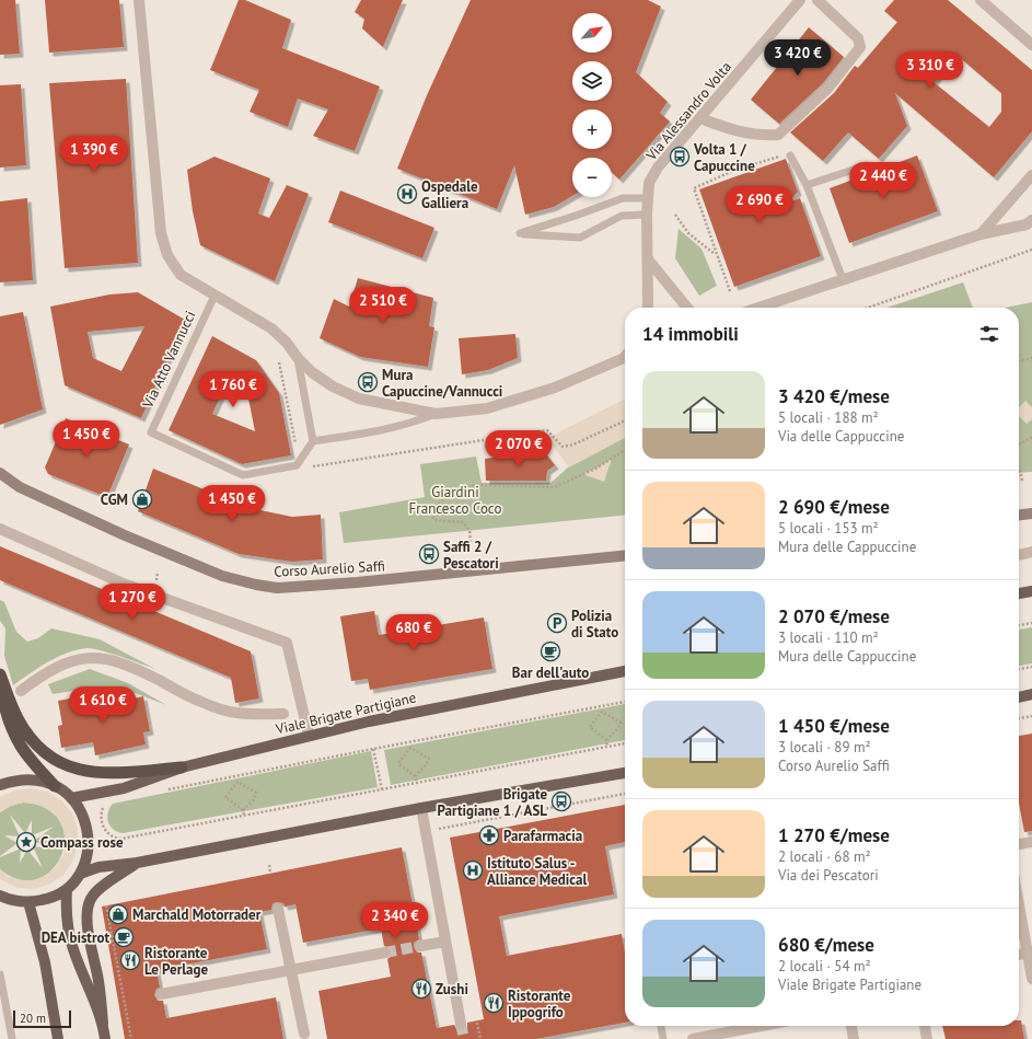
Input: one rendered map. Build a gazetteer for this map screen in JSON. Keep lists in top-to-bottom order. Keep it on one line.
{"streets":{"main road":["Corso Aurelio Saffi","Viale Brigate Partigiane"],"street":["Via Alessandro Volta"],"lane":["Via Atto Vannucci"]},"parks":["Giardini Francesco Coco"],"places":{"bus stop":["Volta 1 / Capuccine","Mura Capuccine/Vannucci","Saffi 2 / Pescatori","Brigate Partigiane 1 / ASL"],"hospital":["Ospedale Galliera","Istituto Salus - Alliance Medical"],"shop":["CGM","Marchald Motorrader"],"parking":["Polizia di Stato"],"cafe":["Bar dell'auto","DEA bistrot"],"pharmacy":["Parafarmacia"],"place":["Compass rose"],"restaurant":["Ristorante Le Perlage","Zushi","Ristorante Ippogrifo"]},"scale_bar":"20 m","north":"top right","page":{"map_buttons":["+","−"],"price":["3 420 €","3 310 €","1 390 €","2 440 €","2 690 €","2 510 €","1 760 €","1 450 €","2 070 €","1 450 €","1 270 €","680 €","1 610 €","2 340 €"],"heading":"14 immobili","list":[{"name":"3 420 €/mese","note":"5 locali · 188 m² · Via delle Cappuccine"},{"name":"2 690 €/mese","note":"5 locali · 153 m² · Mura delle Cappuccine"},{"name":"2 070 €/mese","note":"3 locali · 110 m² · Mura delle Cappuccine"},{"name":"1 450 €/mese","note":"3 locali · 89 m² · Corso Aurelio Saffi"},{"name":"1 270 €/mese","note":"2 locali · 68 m² · Via dei Pescatori"},{"name":"680 €/mese","note":"2 locali · 54 m² · Viale Brigate Partigiane"}],"scale":"20 m"}}
